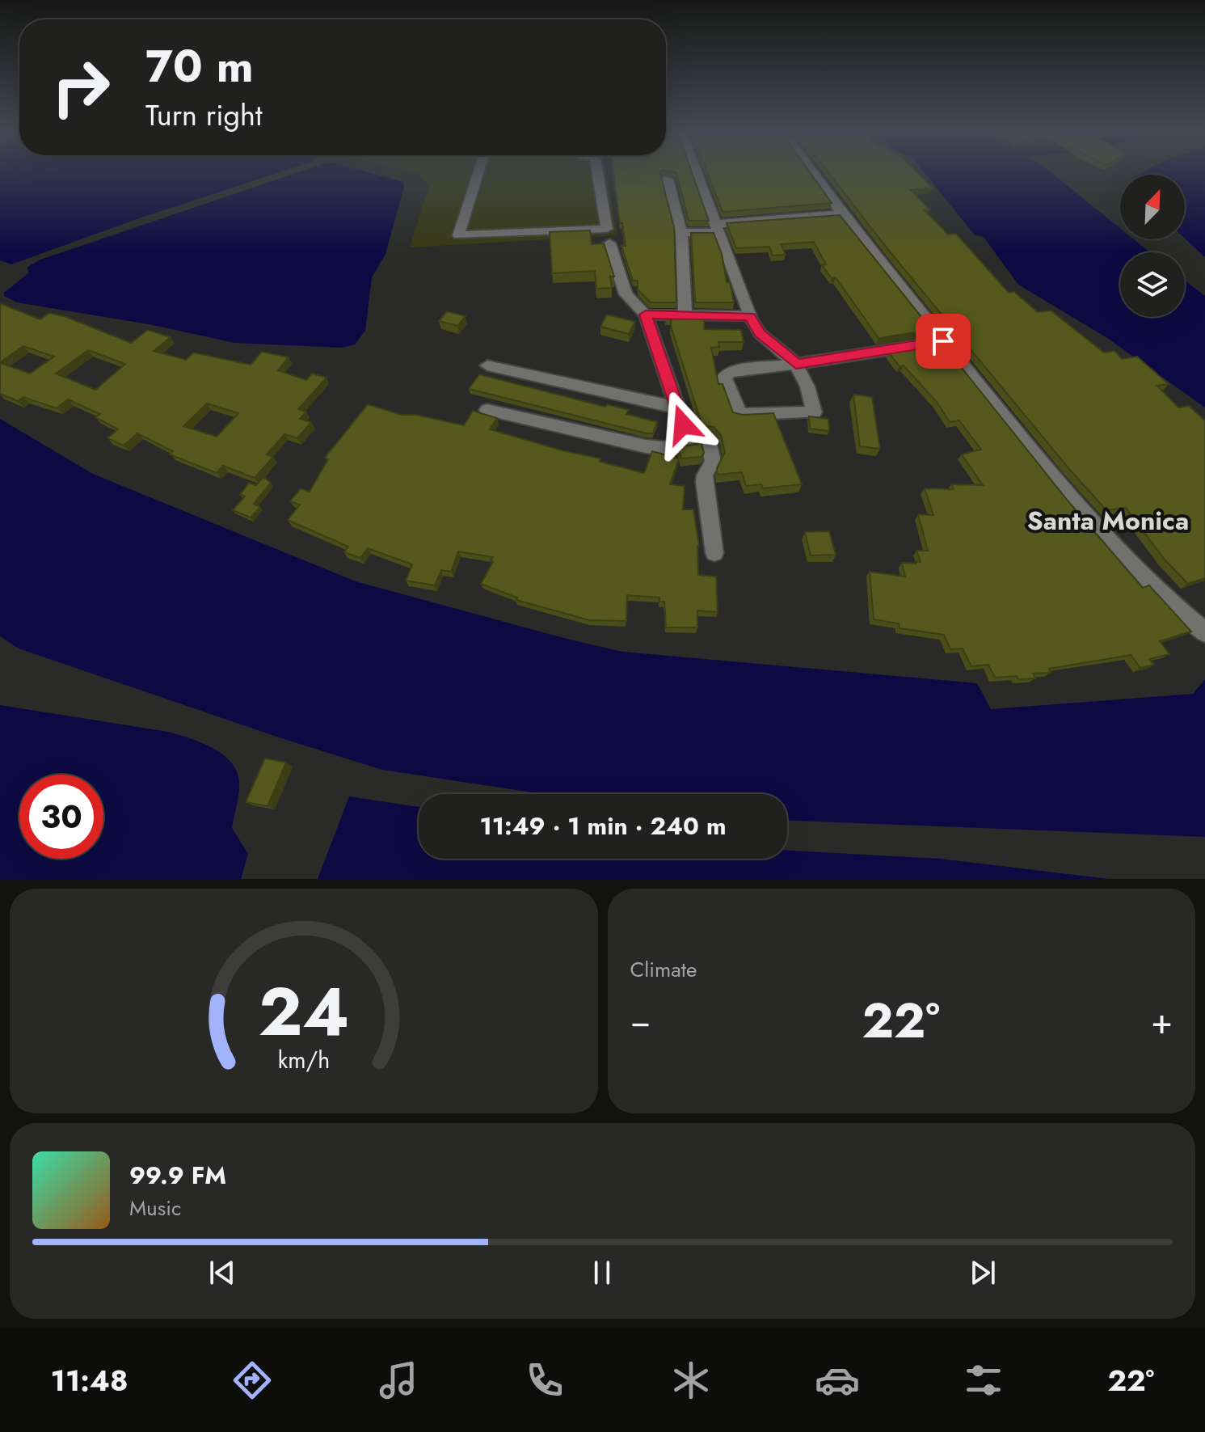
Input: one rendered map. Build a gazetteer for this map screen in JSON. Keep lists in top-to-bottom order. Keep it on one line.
{"districts":["Santa Monica"],"north":"top right","page":{"turn":["70 m","Turn right"],"limit":"30","trip":"11:49 · 1 min · 240 m","tile":"Climate","heat":["−","22°","+"],"song":["99.9 FM","Music"],"tabs":["11:48","22°"],"gauge":["24","km/h"]}}
